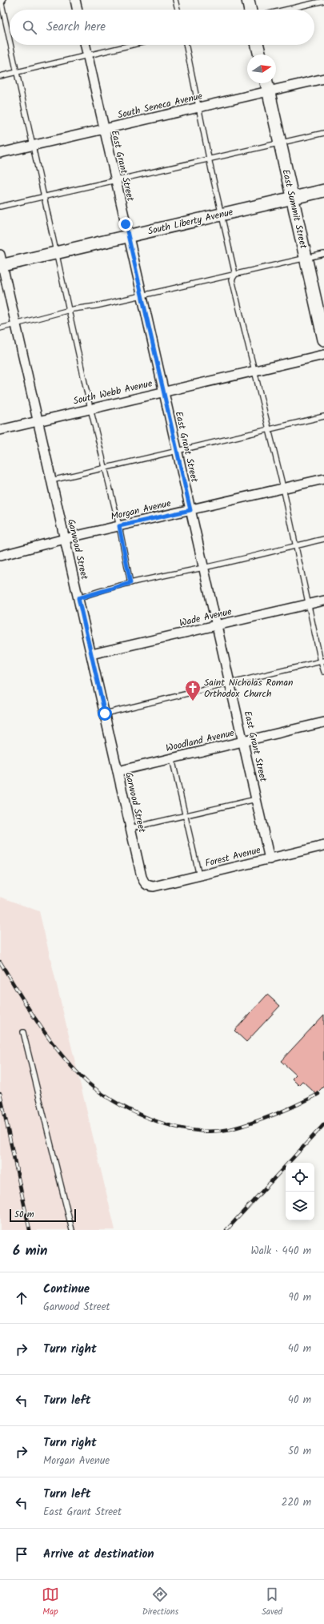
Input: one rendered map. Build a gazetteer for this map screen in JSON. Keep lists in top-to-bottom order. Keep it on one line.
{"streets":{"street":["South Seneca Avenue","East Grant Street","East Summit Street","South Liberty Avenue","South Webb Avenue","Morgan Avenue","Garwood Street","Wade Avenue","Woodland Avenue","Forest Avenue"]},"crossings":[["South Seneca Avenue","East Grant Street"],["South Seneca Avenue","East Summit Street"],["East Grant Street","South Liberty Avenue"],["East Grant Street","South Webb Avenue"],["East Grant Street","Morgan Avenue"],["East Grant Street","Wade Avenue"],["East Grant Street","Woodland Avenue"],["East Grant Street","Forest Avenue"],["East Summit Street","South Liberty Avenue"],["South Liberty Avenue","Garwood Street"],["South Webb Avenue","Garwood Street"],["Morgan Avenue","Garwood Street"],["Garwood Street","Wade Avenue"],["Garwood Street","Woodland Avenue"],["Garwood Street","Forest Avenue"]],"places":{"church":["Saint Nicholas Roman Orthodox Church"]},"scale_bar":"50 m","north":"right","page":{"search":"Search here","scale":"50 m","heading":["6 min","Walk · 440 m"],"list":[["Continue","Garwood Street","90 m"],["Turn right","40 m"],["Turn left","40 m"],["Turn right","Morgan Avenue","50 m"],["Turn left","East Grant Street","220 m"],"Arrive at destination"],"nav":["Map","Directions","Saved"]}}
